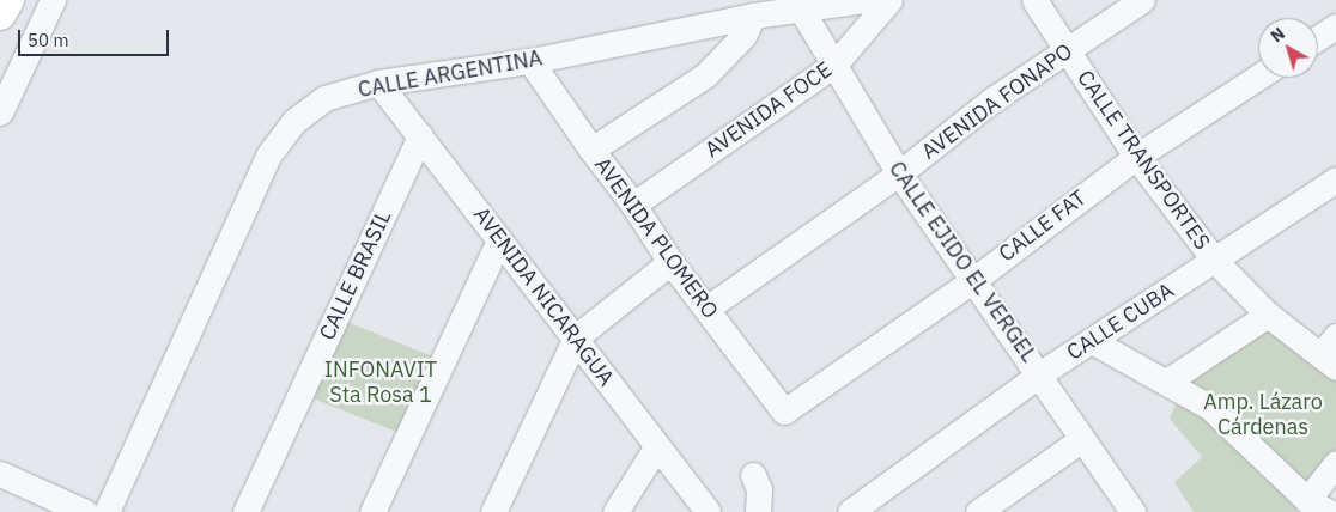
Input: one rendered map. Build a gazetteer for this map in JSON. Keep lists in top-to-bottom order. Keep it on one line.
{"streets":{"street":["CALLE ARGENTINA","AVENIDA FONAPO","AVENIDA FOCE","CALLE TRANSPORTES","CALLE FAT","AVENIDA PLOMERO","CALLE EJIDO EL VERGEL","CALLE BRASIL","AVENIDA NICARAGUA","CALLE CUBA"]},"crossings":[["CALLE ARGENTINA","AVENIDA PLOMERO"],["CALLE ARGENTINA","CALLE EJIDO EL VERGEL"],["CALLE ARGENTINA","AVENIDA NICARAGUA"],["AVENIDA FONAPO","CALLE TRANSPORTES"],["AVENIDA FONAPO","AVENIDA PLOMERO"],["AVENIDA FONAPO","CALLE EJIDO EL VERGEL"],["AVENIDA FOCE","AVENIDA PLOMERO"],["AVENIDA FOCE","CALLE EJIDO EL VERGEL"],["CALLE TRANSPORTES","CALLE FAT"],["CALLE TRANSPORTES","CALLE CUBA"],["CALLE FAT","AVENIDA PLOMERO"],["CALLE FAT","CALLE EJIDO EL VERGEL"],["CALLE EJIDO EL VERGEL","CALLE CUBA"],["CALLE BRASIL","AVENIDA NICARAGUA"]],"parks":["INFONAVIT Sta Rosa 1","Amp. Lázaro Cárdenas"],"scale_bar":"50 m","north":"top left"}
